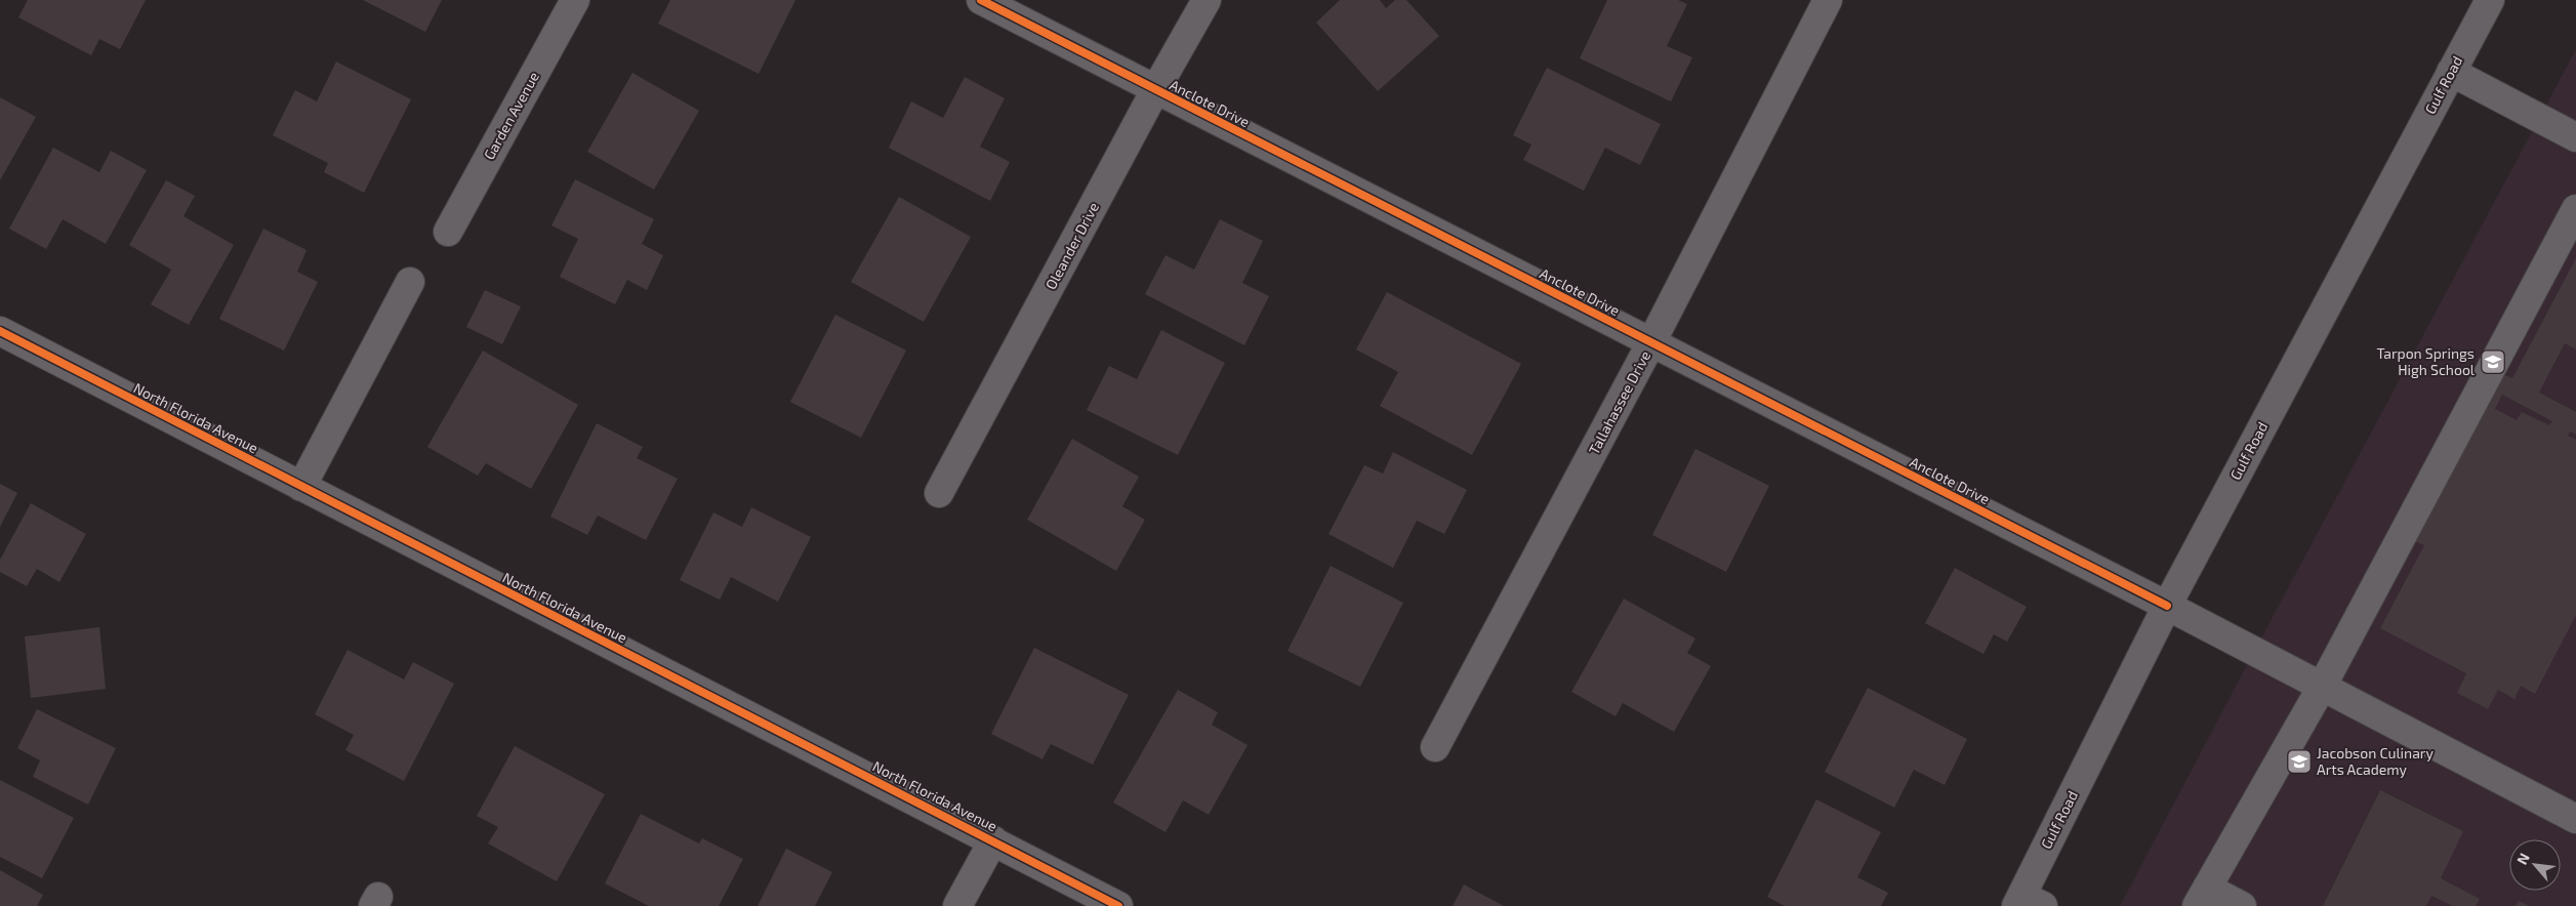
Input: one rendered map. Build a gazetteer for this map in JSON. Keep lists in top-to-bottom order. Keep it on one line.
{"streets":{"street":["Gulf Road","Anclote Drive","Garden Avenue","Oleander Drive","Tallahassee Drive","North Florida Avenue"]},"crossings":[["Gulf Road","Anclote Drive"],["Anclote Drive","Oleander Drive"],["Anclote Drive","Tallahassee Drive"]],"places":{"school or university":["Tarpon Springs High School","Jacobson Culinary Arts Academy"]},"north":"top left"}
